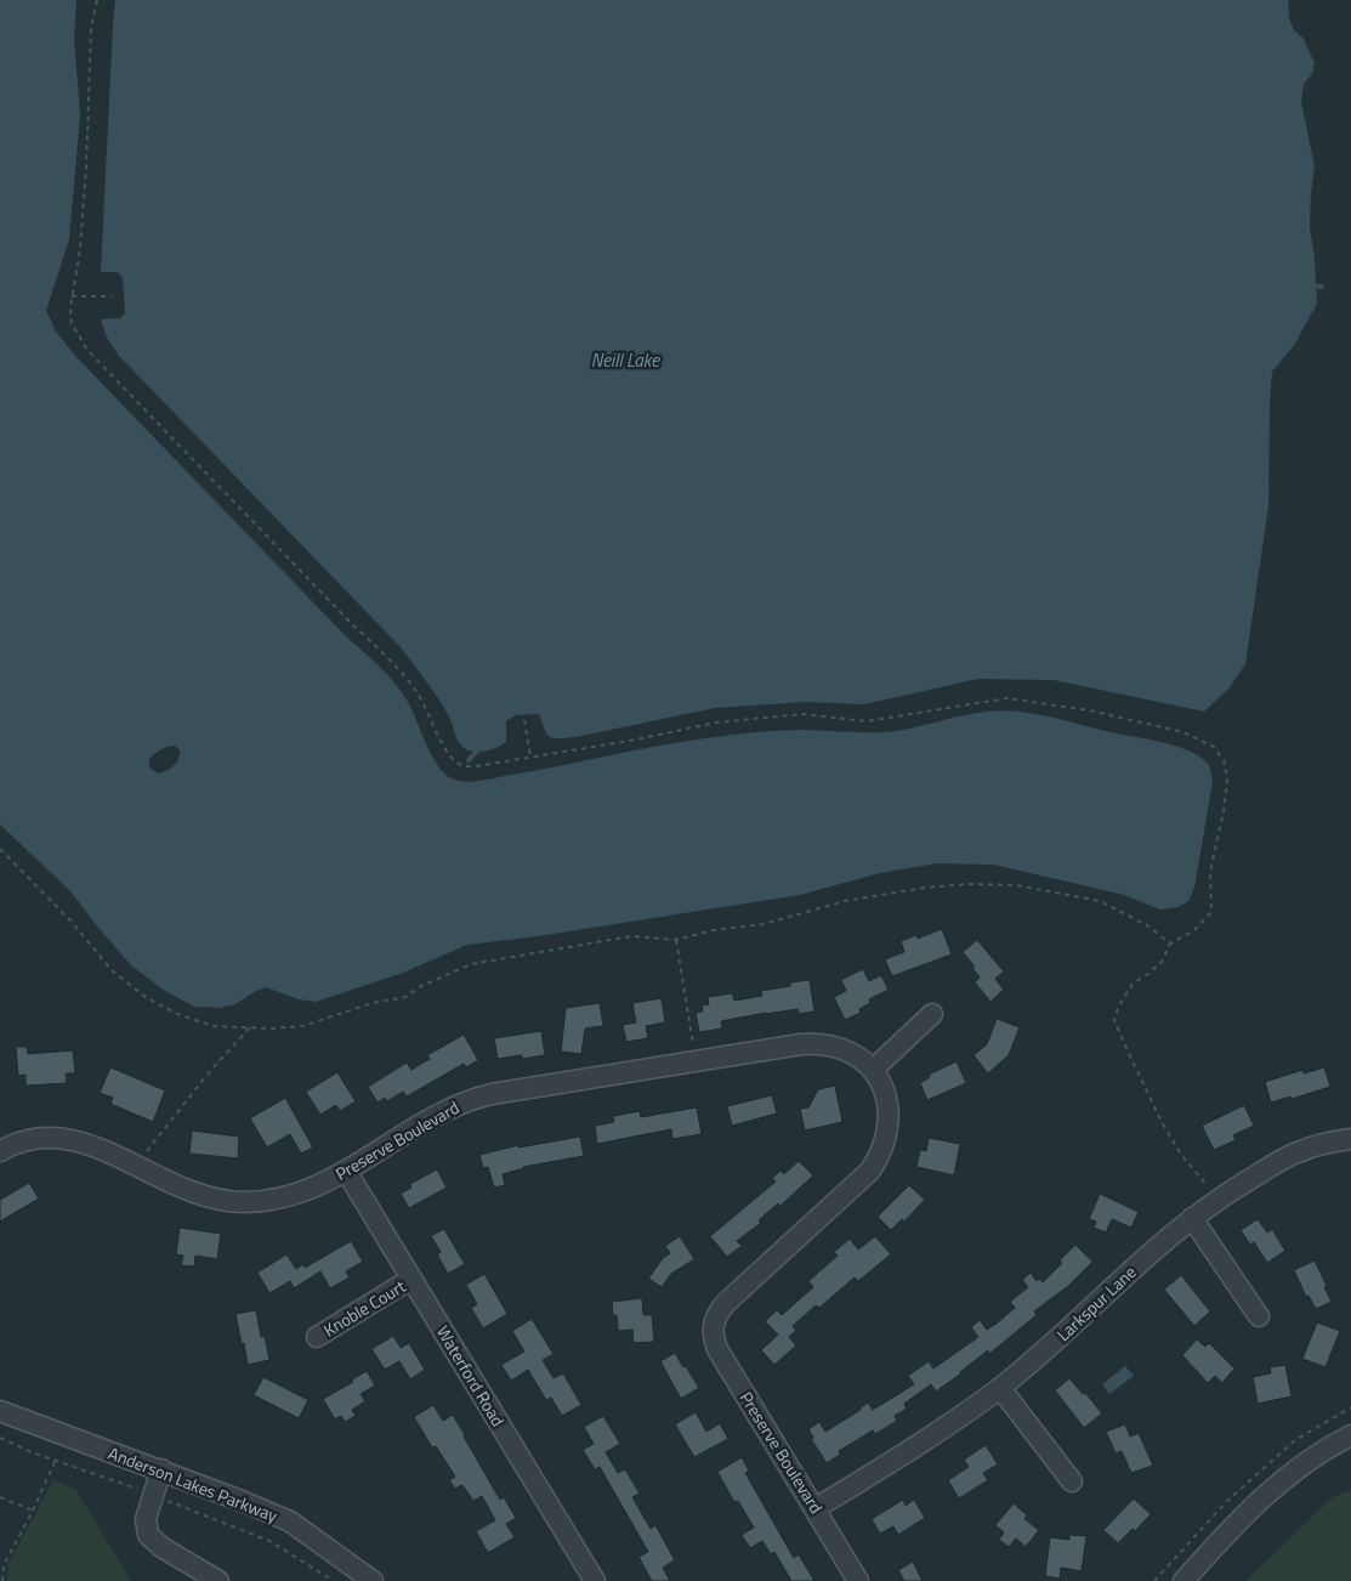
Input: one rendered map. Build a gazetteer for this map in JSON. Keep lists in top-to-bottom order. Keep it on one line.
{"streets":{"street":["Preserve Boulevard","Larkspur Lane","Knoble Court","Waterford Road","Anderson Lakes Parkway"]},"crossings":[["Preserve Boulevard","Larkspur Lane"],["Preserve Boulevard","Waterford Road"],["Knoble Court","Waterford Road"]],"water":["Neill Lake"]}
